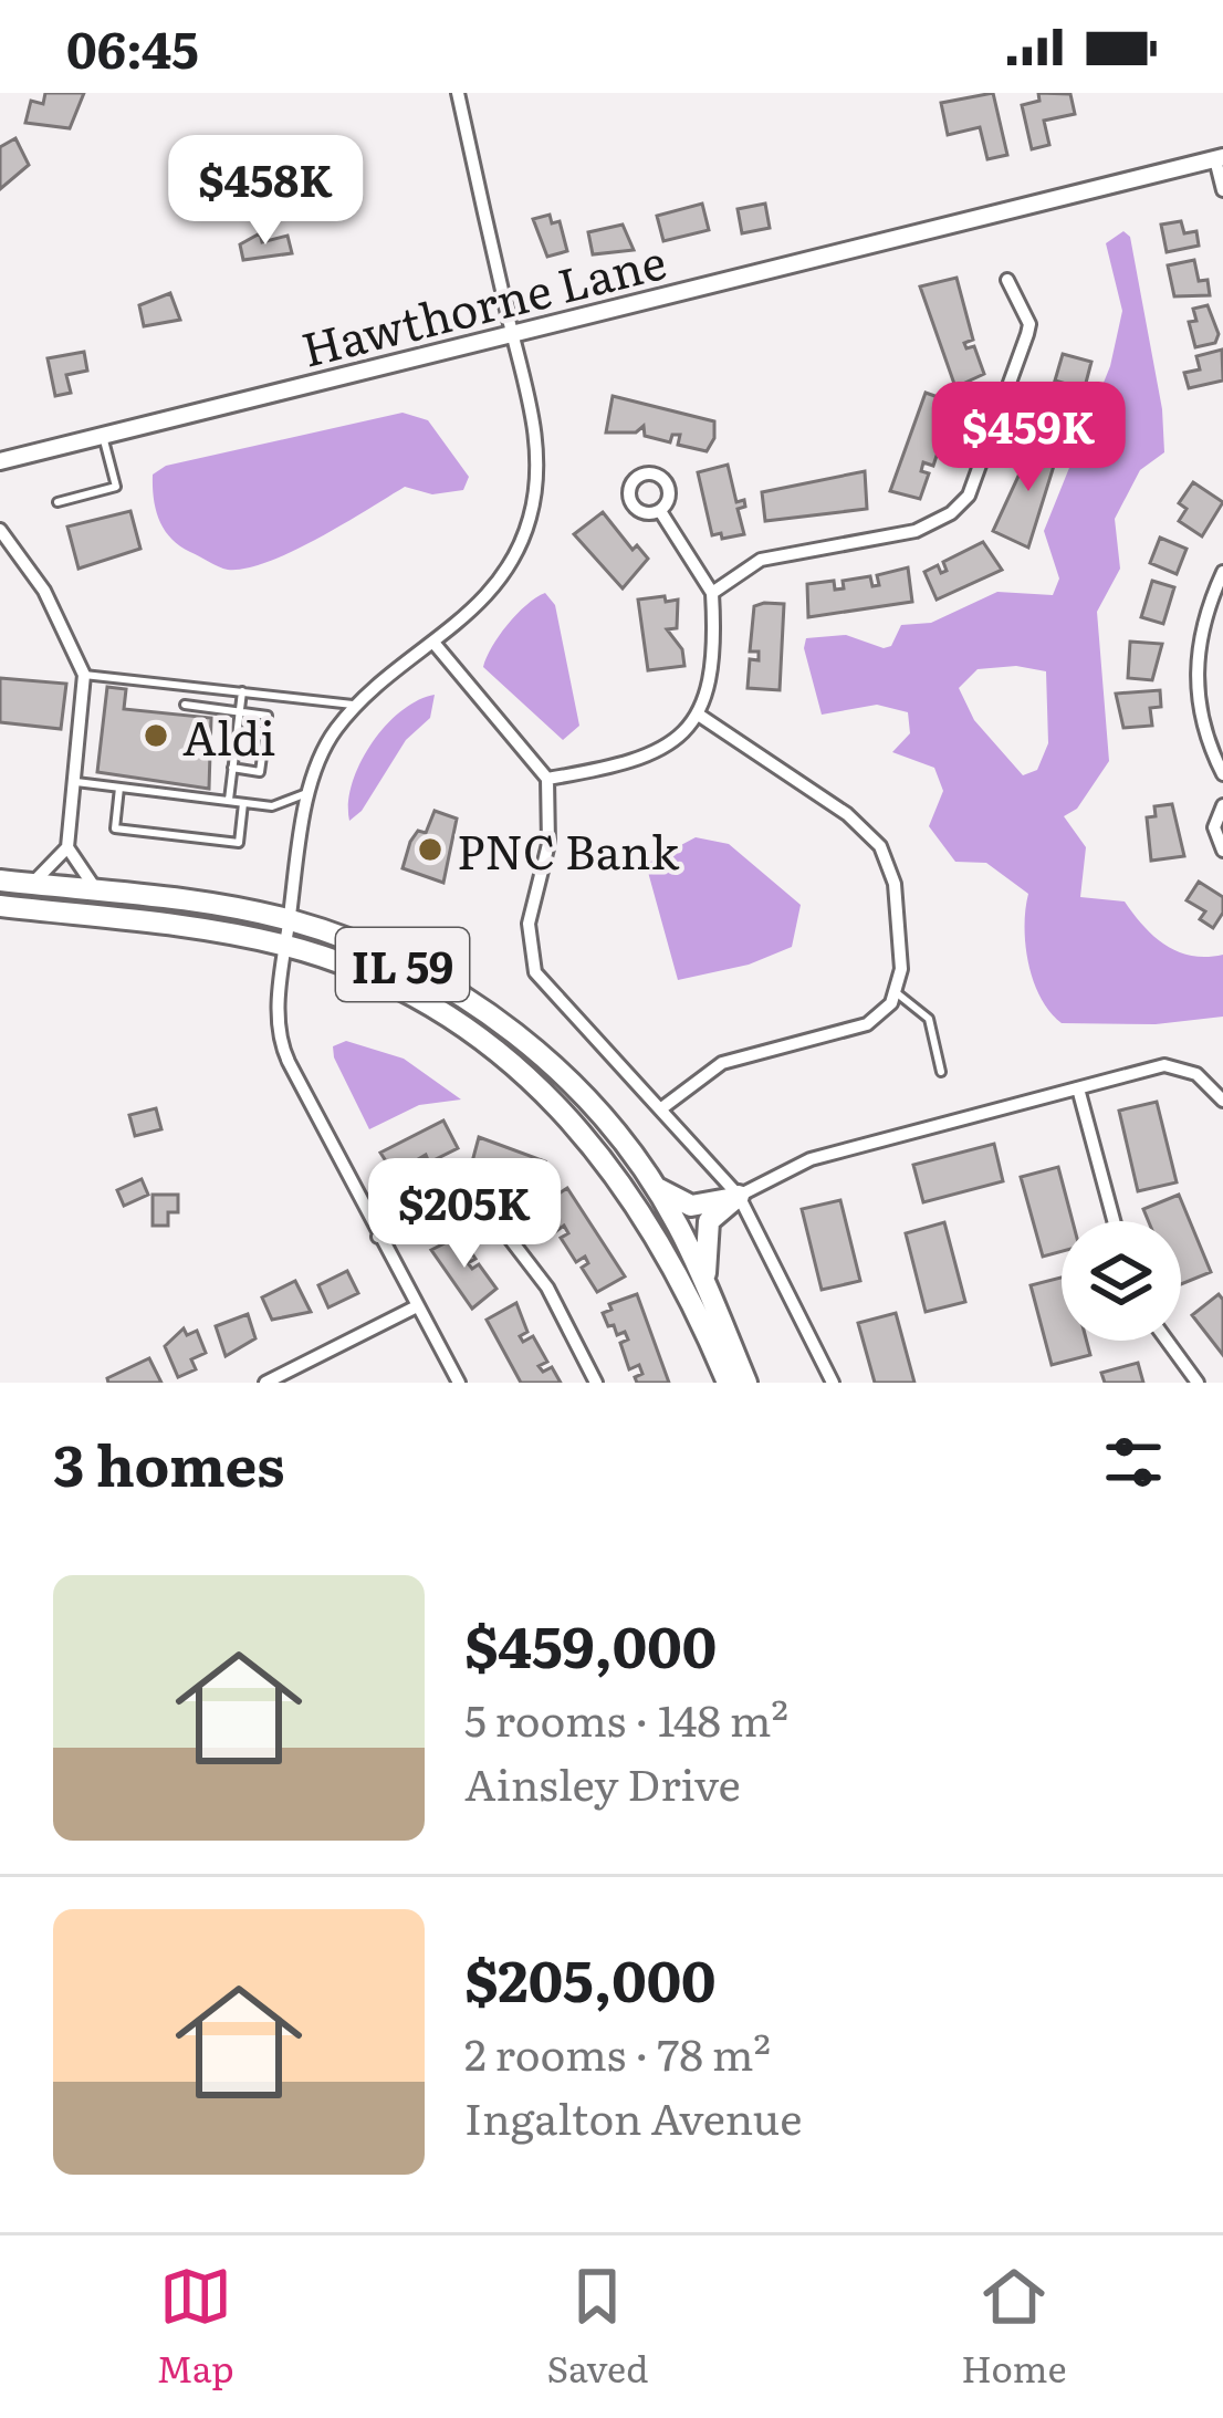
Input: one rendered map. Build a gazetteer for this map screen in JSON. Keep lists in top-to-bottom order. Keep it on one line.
{"streets":{"main road":["IL 59"],"street":["Hawthorne Lane"]},"places":["Aldi","PNC Bank"],"page":{"status":"06:45","price":["$458K","$459K","$205K"],"heading":"3 homes","list":[{"name":"$459,000","note":"5 rooms · 148 m² · Ainsley Drive"},{"name":"$205,000","note":"2 rooms · 78 m² · Ingalton Avenue"}],"tabs":["Map","Saved","Home"]}}
